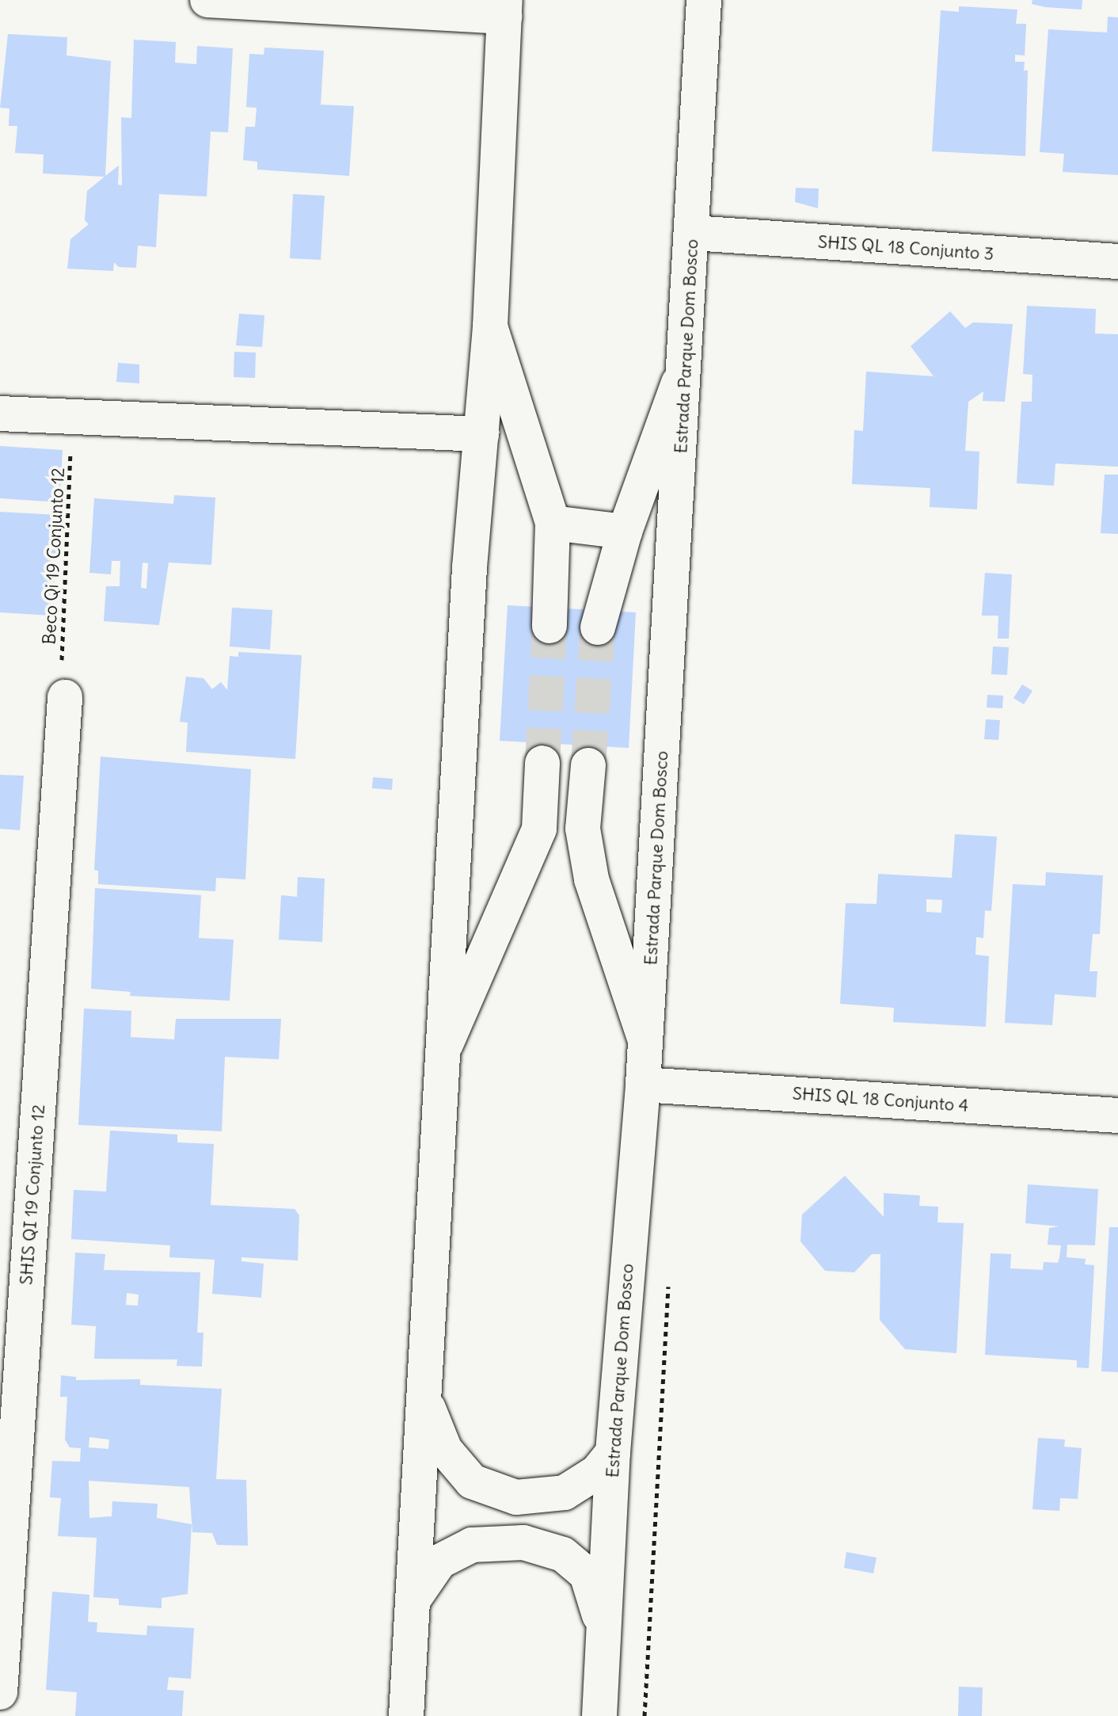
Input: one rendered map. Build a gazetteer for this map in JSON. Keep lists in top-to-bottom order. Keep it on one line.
{"streets":{"main road":["SHIS QL 18 Conjunto 3","Estrada Parque Dom Bosco","SHIS QL 18 Conjunto 4","SHIS QI 19 Conjunto 12"],"path":["Beco Qi 19 Conjunto 12"]},"crossings":[["SHIS QL 18 Conjunto 3","Estrada Parque Dom Bosco"],["Estrada Parque Dom Bosco","SHIS QL 18 Conjunto 4"],["Beco Qi 19 Conjunto 12","SHIS QI 19 Conjunto 12"]]}
